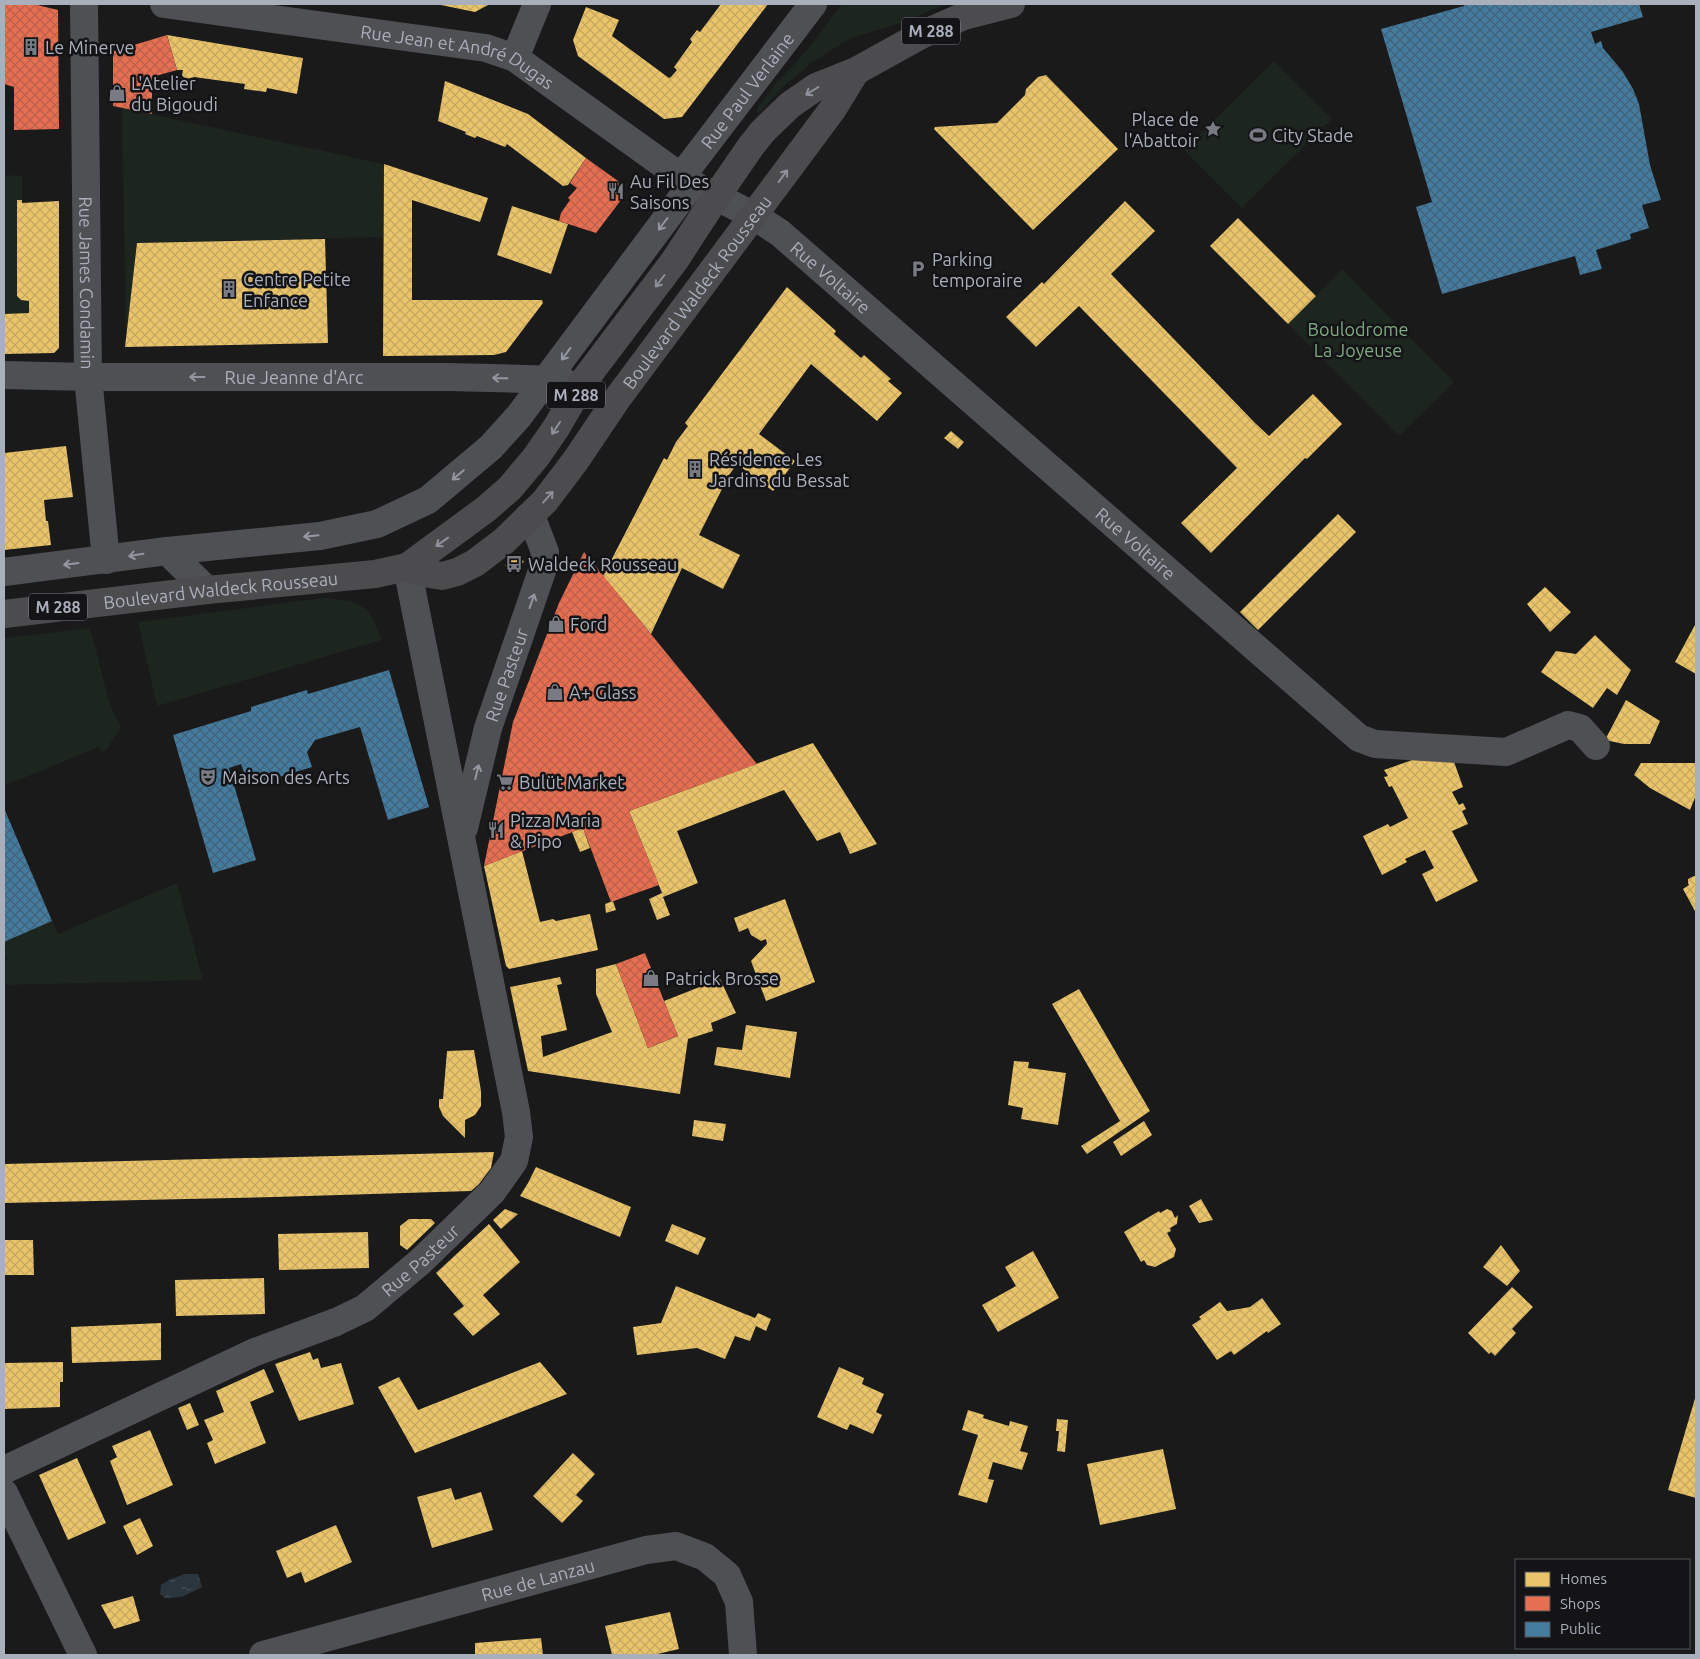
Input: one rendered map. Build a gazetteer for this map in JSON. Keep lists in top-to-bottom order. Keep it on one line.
{"streets":{"main road":["M 288","Boulevard Waldeck Rousseau"],"street":["Rue Jean et André Dugas","Rue Paul Verlaine","Rue Voltaire","Rue James Condamin","Rue Jeanne d'Arc","Rue Pasteur","Rue de Lanzau"]},"crossings":[["Rue Jean et André Dugas","Rue Paul Verlaine"],["Rue Jean et André Dugas","Rue Voltaire"],["Rue Jean et André Dugas","Boulevard Waldeck Rousseau"],["Rue Paul Verlaine","Rue James Condamin"],["Rue Paul Verlaine","Rue Jeanne d'Arc"],["Rue Voltaire","Boulevard Waldeck Rousseau"],["Rue James Condamin","Rue Jeanne d'Arc"],["Boulevard Waldeck Rousseau","Rue Jeanne d'Arc"],["Boulevard Waldeck Rousseau","Rue Pasteur"]],"one_way":["Rue Paul Verlaine","Rue Jeanne d'Arc"],"parks":["Boulodrome La Joyeuse"],"places":{"building":["Le Minerve","Centre Petite Enfance","Résidence Les Jardins du Bessat"],"shop":["L'Atelier du Bigoudi","Ford","A+ Glass","Patrick Brosse"],"place":["Place de l'Abattoir"],"sports":["City Stade"],"restaurant":["Au Fil Des Saisons","Pizza Maria & Pipo"],"parking":["Parking temporaire"],"bus stop":["Waldeck Rousseau"],"theatre":["Maison des Arts"],"supermarket":["Bulüt Market"]},"legend":["Homes","Shops","Public"]}
